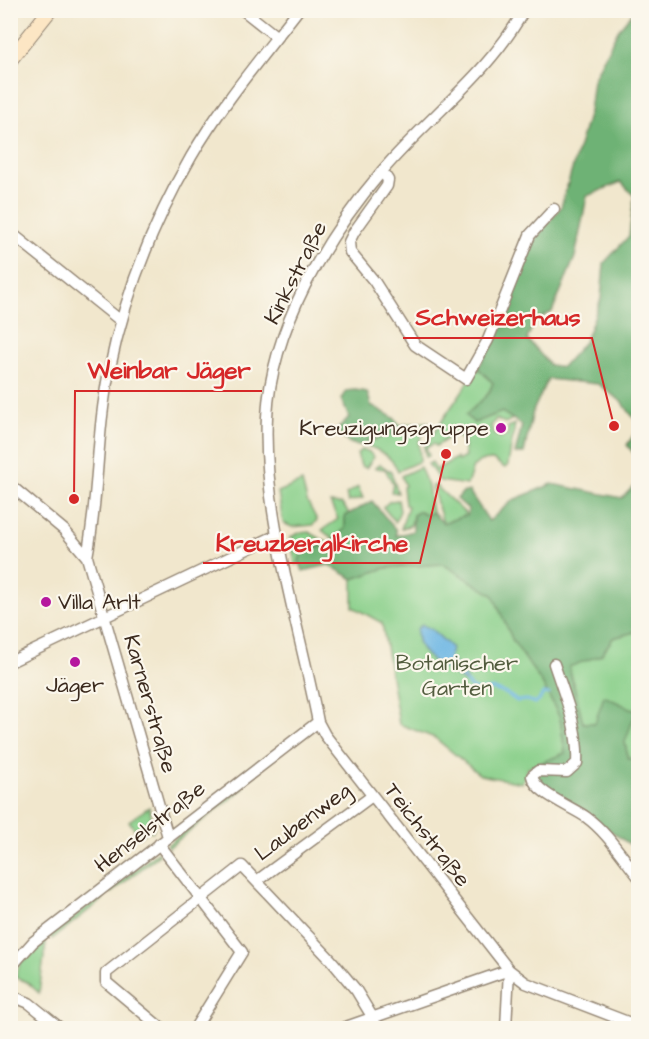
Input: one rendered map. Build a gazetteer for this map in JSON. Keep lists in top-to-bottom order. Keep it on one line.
{"streets":{"street":["Kinkstraße","Karnerstraße","Laubenweg","Henselstraße","Teichstraße"]},"crossings":[["Kinkstraße","Henselstraße"],["Kinkstraße","Teichstraße"],["Karnerstraße","Henselstraße"],["Laubenweg","Teichstraße"],["Henselstraße","Teichstraße"]],"parks":["Botanischer Garten"],"places":["Schweizerhaus","Kreuzigungsgruppe","Kreuzberglkirche","Weinbar Jäger","Villa Arlt","Jäger"]}
